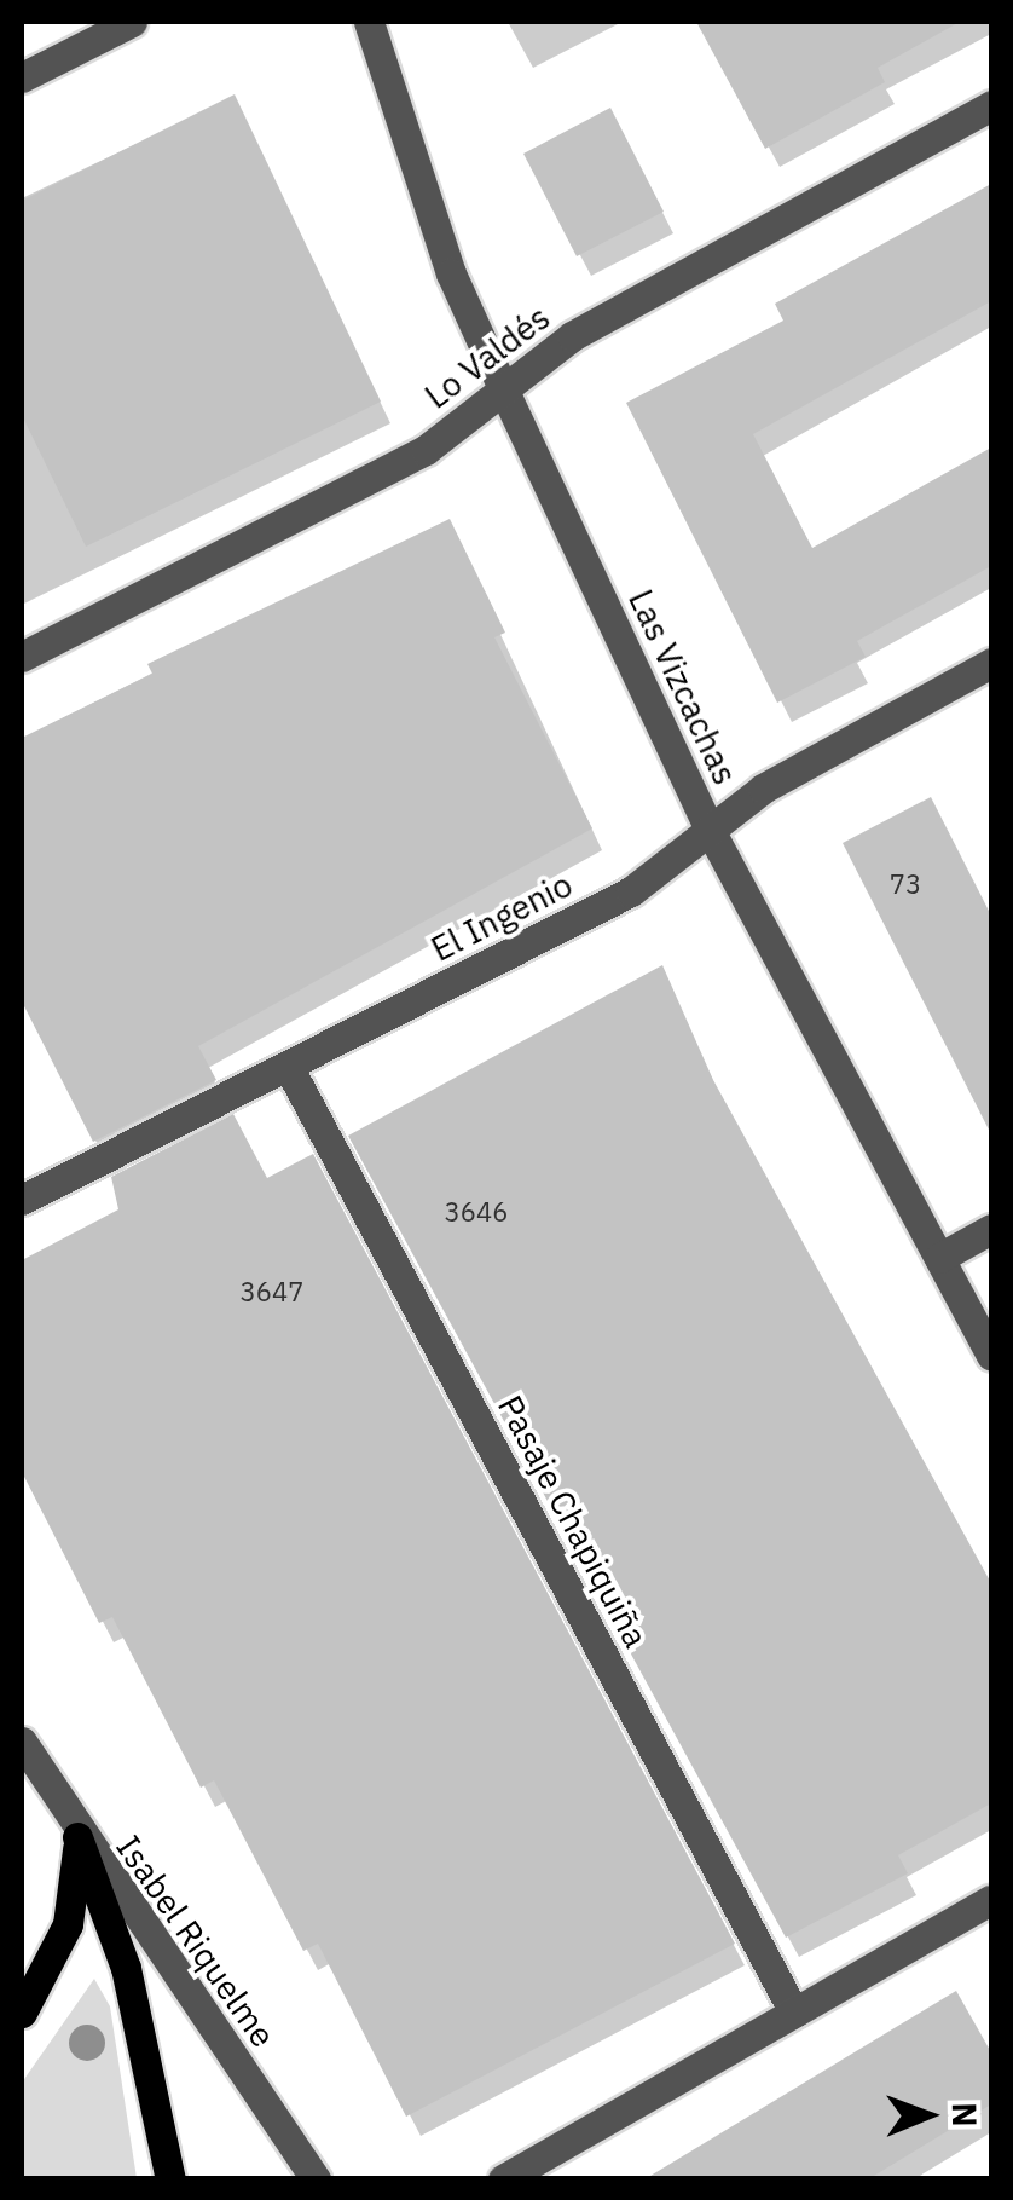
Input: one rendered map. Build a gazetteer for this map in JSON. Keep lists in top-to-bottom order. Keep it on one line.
{"streets":{"street":["Lo Valdés","Las Vizcachas","El Ingenio","Pasaje Chapiquiña","Isabel Riquelme"]},"crossings":[["Lo Valdés","Las Vizcachas"],["Las Vizcachas","El Ingenio"],["El Ingenio","Pasaje Chapiquiña"]],"house_numbers":["73","3646","3647"],"north":"right"}
